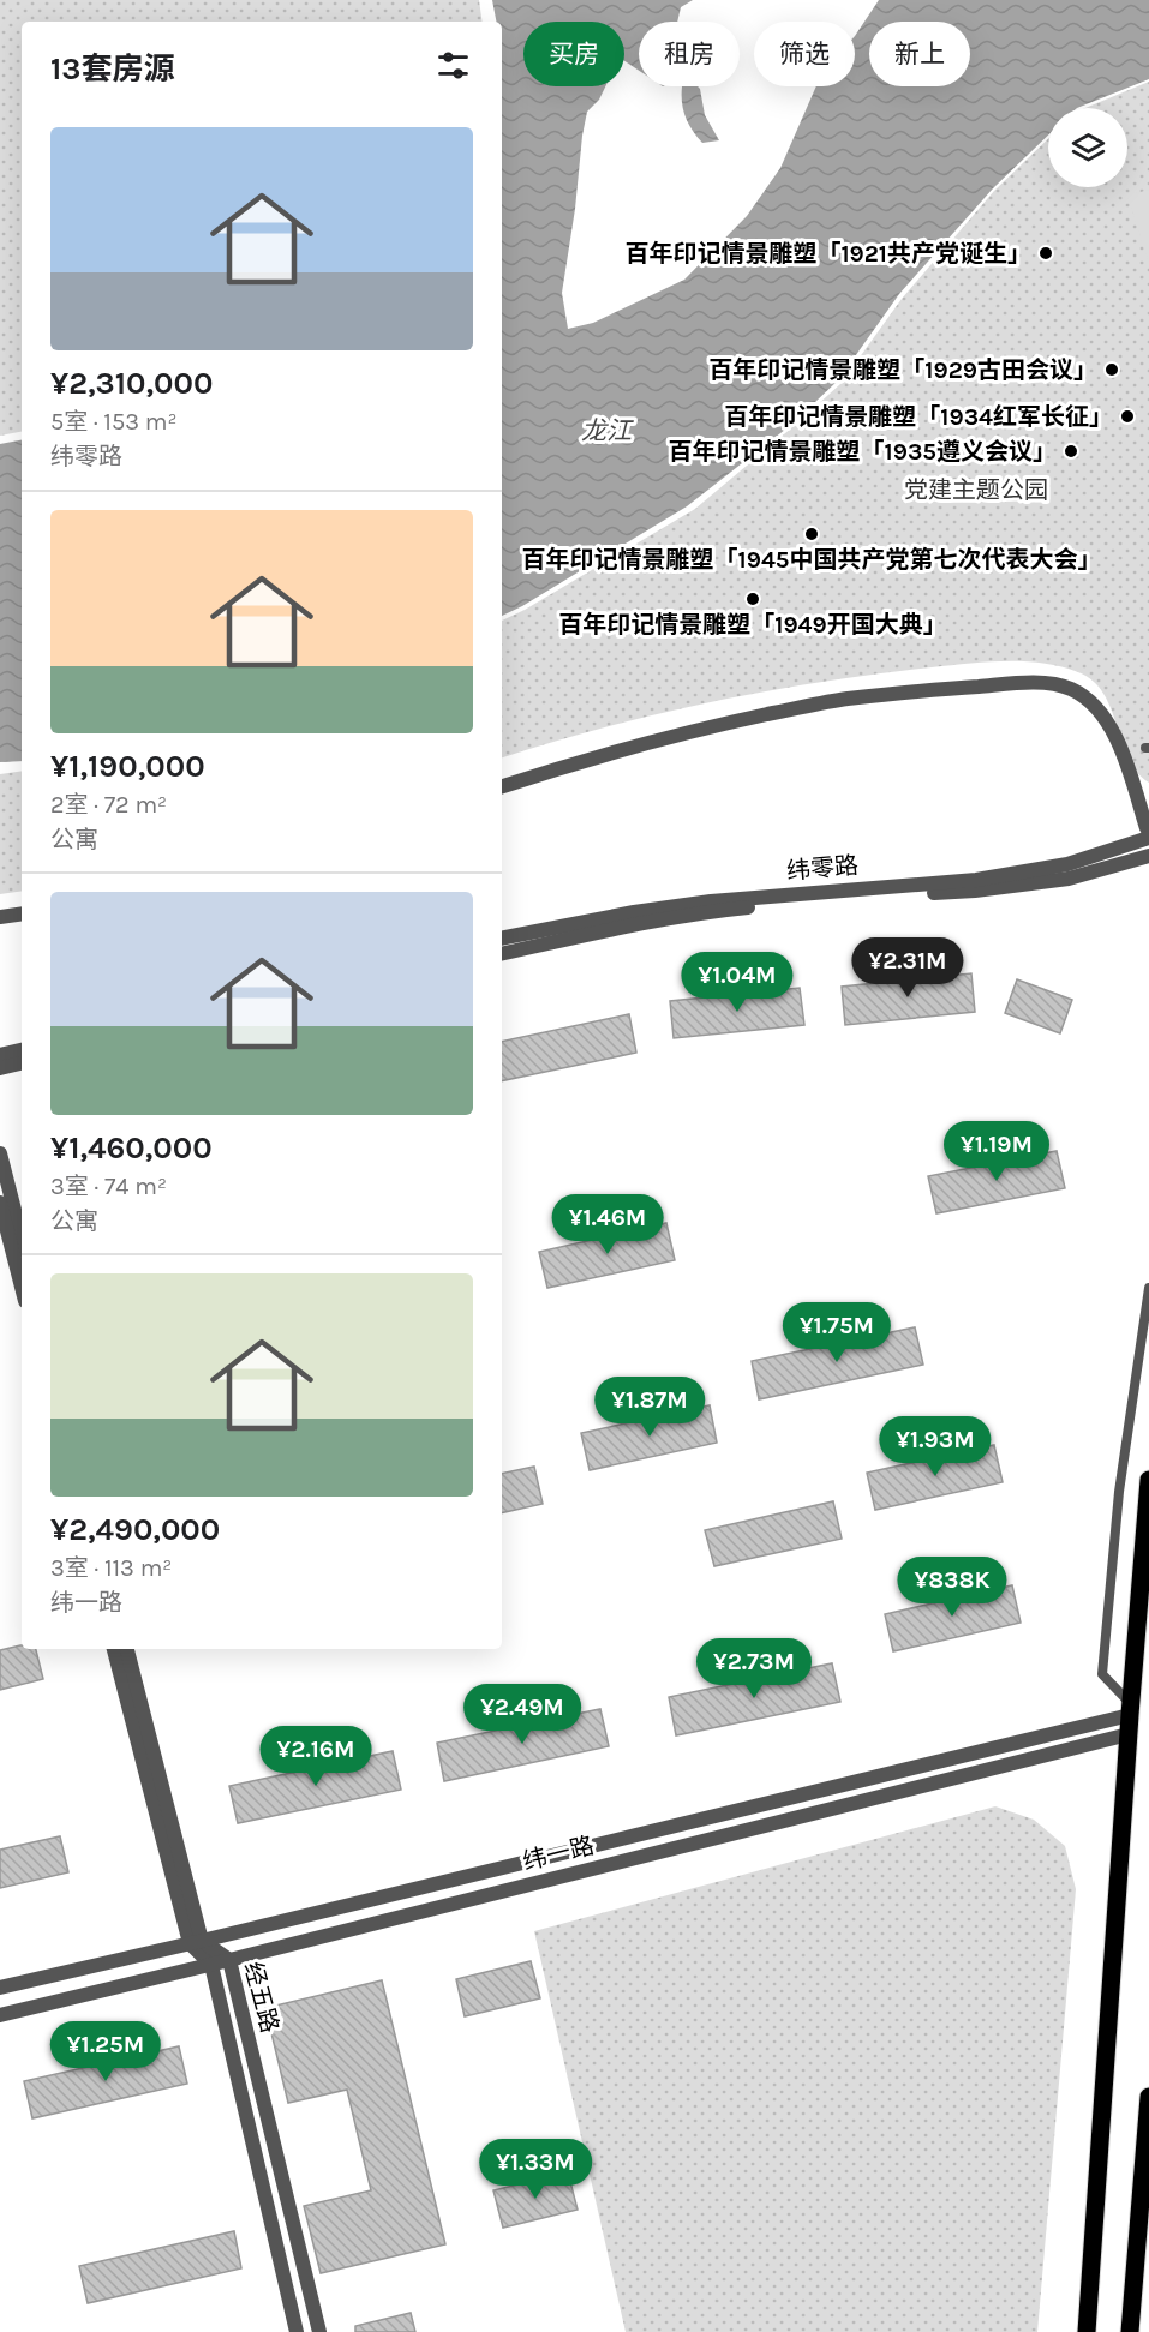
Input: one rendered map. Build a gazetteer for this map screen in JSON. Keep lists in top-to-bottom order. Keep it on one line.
{"streets":{"street":["纬零路","纬一路","经五路"]},"crossings":[["纬一路","经五路"]],"water":["龙江"],"parks":["党建主题公园"],"places":["百年印记情景雕塑「1921共产党诞生」","百年印记情景雕塑「1929古田会议」","百年印记情景雕塑「1934红军长征」","百年印记情景雕塑「1935遵义会议」","百年印记情景雕塑「1945中国共产党第七次代表大会」","百年印记情景雕塑「1949开国大典」"],"page":{"chip":["买房","租房","筛选","新上"],"heading":"13套房源","list":[{"name":"¥2,310,000","note":"5室 · 153 m² · 纬零路"},{"name":"¥1,190,000","note":"2室 · 72 m² · 公寓"},{"name":"¥1,460,000","note":"3室 · 74 m² · 公寓"},{"name":"¥2,490,000","note":"3室 · 113 m² · 纬一路"}],"price":["¥2.31M","¥1.04M","¥1.19M","¥1.46M","¥1.75M","¥1.87M","¥1.93M","¥838K","¥2.73M","¥2.49M","¥2.16M","¥1.25M","¥1.33M"]}}
